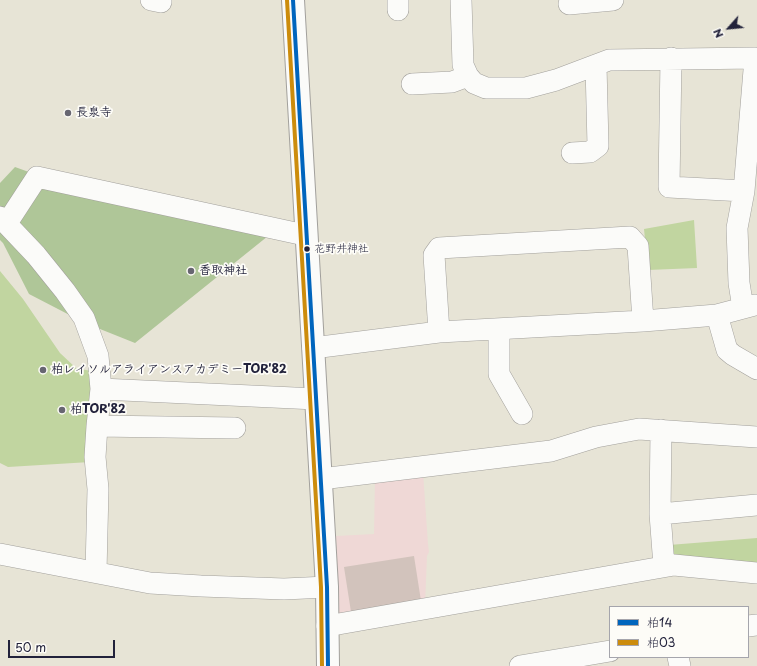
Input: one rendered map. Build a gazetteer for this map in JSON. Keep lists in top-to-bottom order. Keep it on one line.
{"places":["長泉寺","花野井神社","香取神社","柏レイソルアライアンスアカデミーTOR'82","柏TOR'82"],"lines":["transit line 柏14","transit line 柏03"],"legend":["柏14","柏03"],"scale_bar":"50 m","north":"bottom left"}
